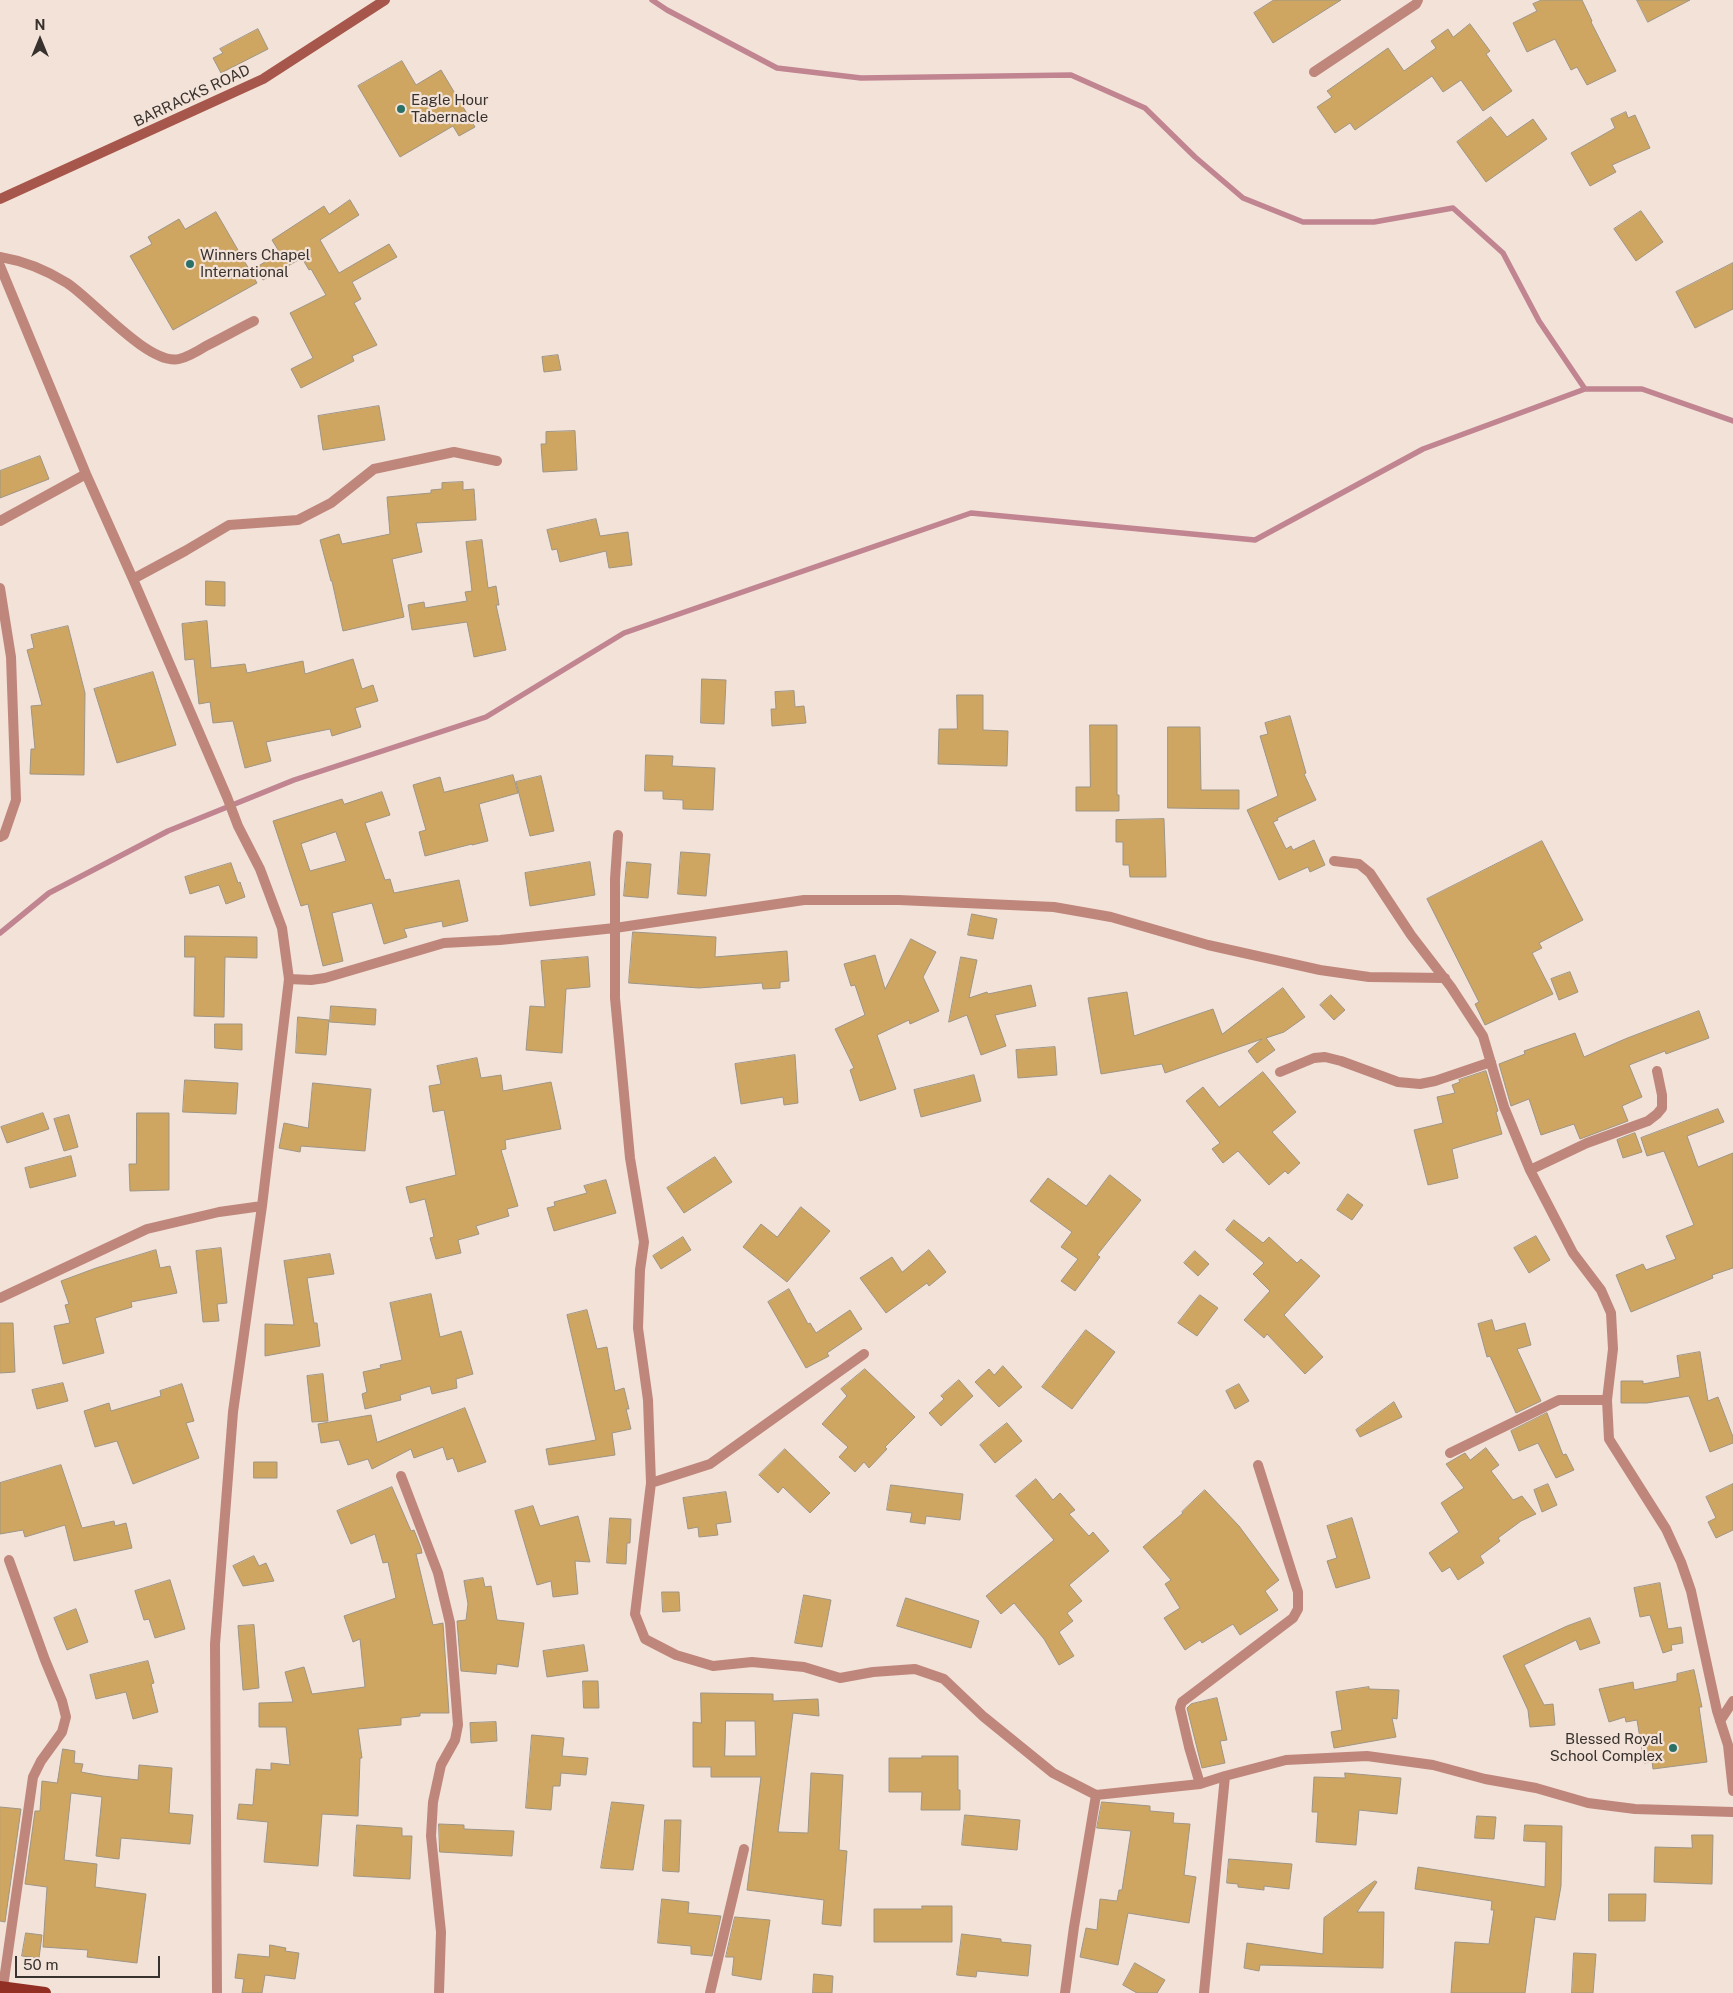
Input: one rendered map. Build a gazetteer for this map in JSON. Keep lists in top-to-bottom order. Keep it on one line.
{"streets":{"street":["BARRACKS ROAD"]},"places":["Eagle Hour Tabernacle","Winners Chapel International","Blessed Royal School Complex"],"scale_bar":"50 m","north":"top"}
